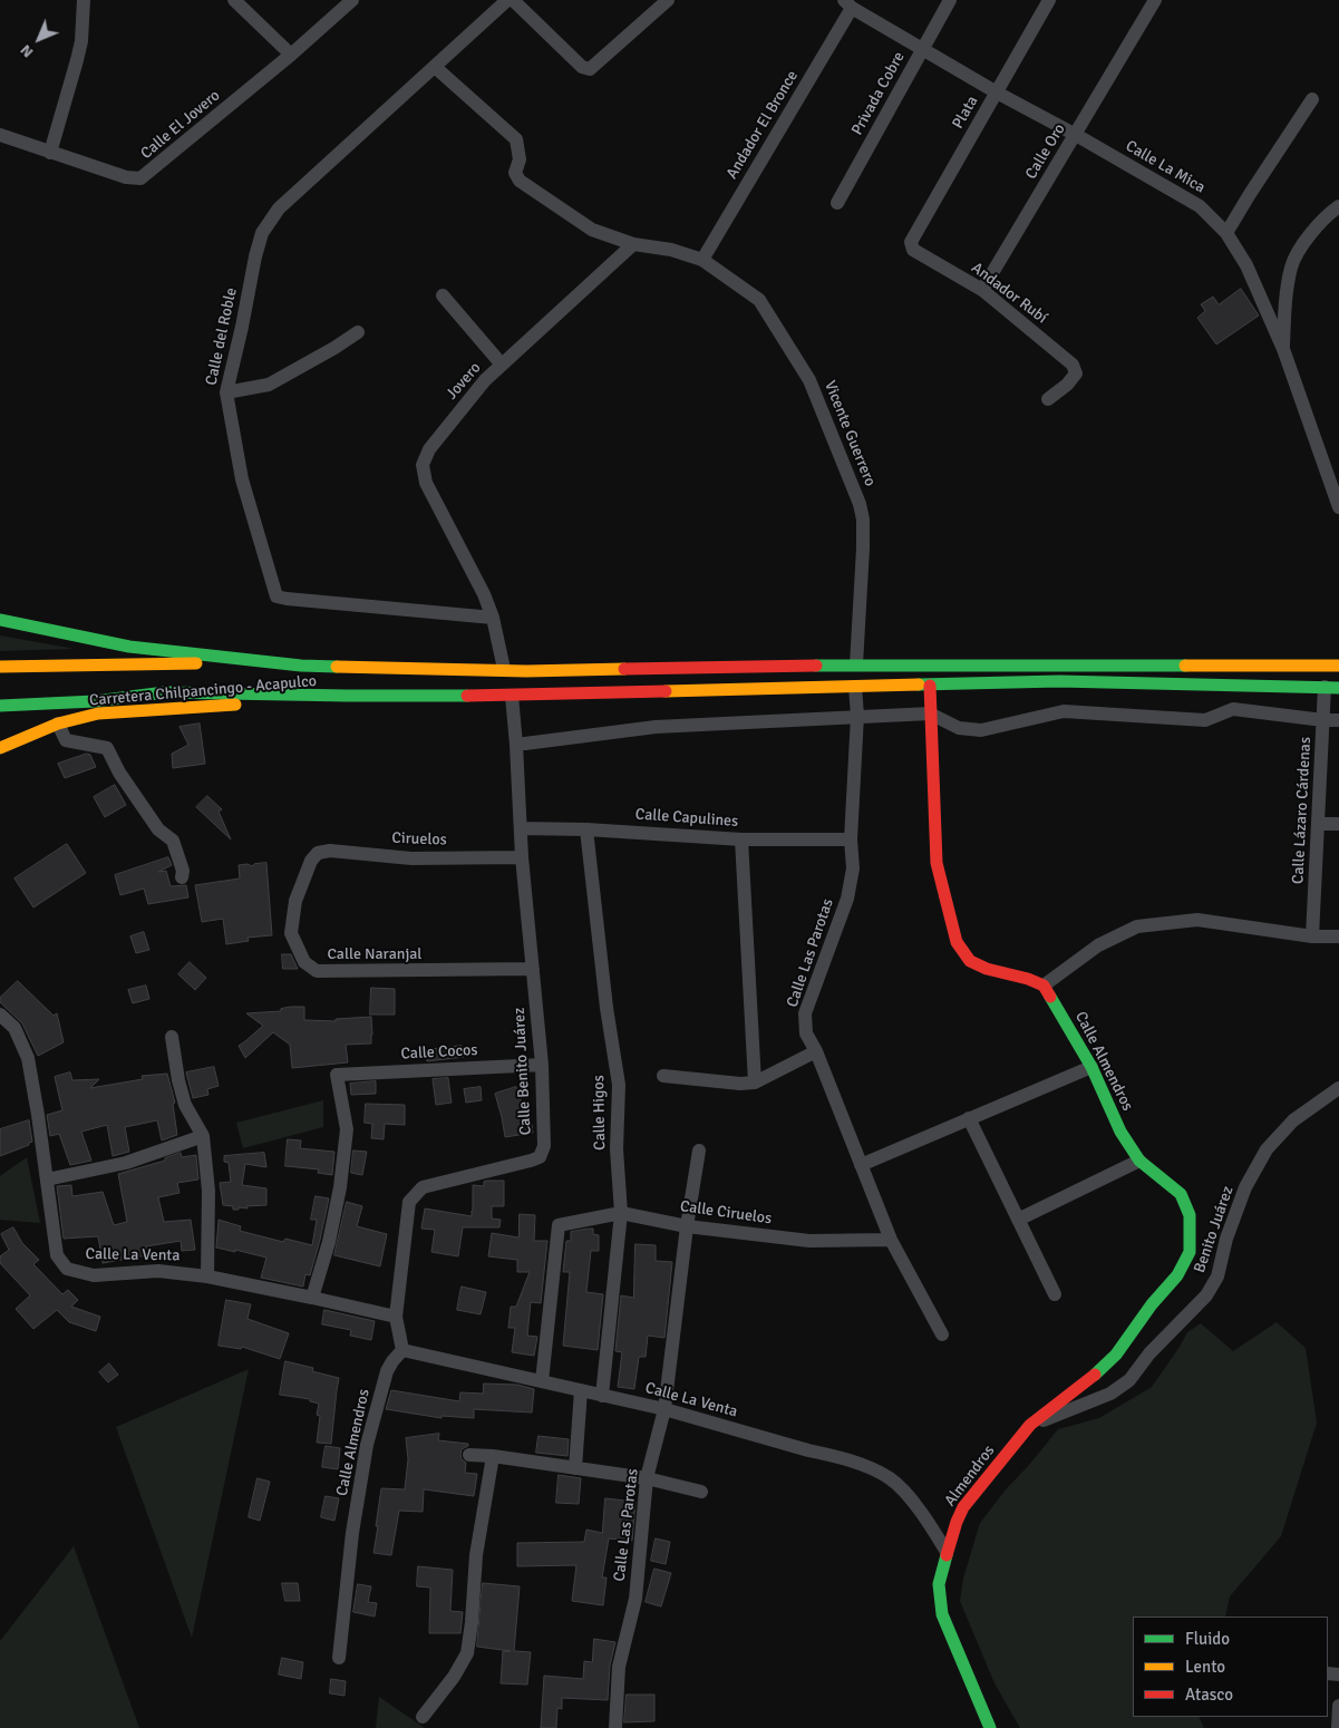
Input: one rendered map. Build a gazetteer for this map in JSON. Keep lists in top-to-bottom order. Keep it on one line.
{"streets":{"main road":["Carretera Chilpancingo - Acapulco","Calle Almendros","Almendros"],"street":["Privada Cobre","Plata","Calle El Jovero","Andador El Bronce","Calle Oro","Calle La Mica","Andador Rubí","Calle del Roble","Jovero","Vicente Guerrero","Calle Lázaro Cárdenas","Calle Capulines","Ciruelos","Calle Las Parotas","Calle Naranjal","Calle Cocos","Calle Benito Juárez","Calle Higos","Calle Ciruelos","Benito Juárez","Calle La Venta"]},"crossings":[["Privada Cobre","Calle La Mica"],["Plata","Calle La Mica"],["Plata","Andador Rubí"],["Andador El Bronce","Calle La Mica"],["Andador El Bronce","Vicente Guerrero"],["Calle Oro","Calle La Mica"],["Calle Oro","Andador Rubí"],["Calle del Roble","Jovero"],["Calle Capulines","Calle Las Parotas"],["Calle Capulines","Calle Benito Juárez"],["Calle Capulines","Calle Higos"],["Ciruelos","Calle Naranjal"],["Ciruelos","Calle Benito Juárez"],["Calle Las Parotas","Calle Ciruelos"],["Calle Las Parotas","Calle La Venta"],["Calle Naranjal","Calle Benito Juárez"],["Calle Cocos","Calle Benito Juárez"],["Calle Cocos","Calle La Venta"],["Calle Almendros","Calle Benito Juárez"],["Calle Almendros","Benito Juárez"],["Calle Almendros","Calle La Venta"],["Calle Almendros","Almendros"],["Calle Benito Juárez","Calle La Venta"],["Calle Higos","Calle Ciruelos"],["Calle Higos","Calle La Venta"],["Calle Ciruelos","Calle La Venta"],["Benito Juárez","Almendros"],["Calle La Venta","Almendros"]],"legend":["Fluido","Lento","Atasco"],"north":"bottom left"}
